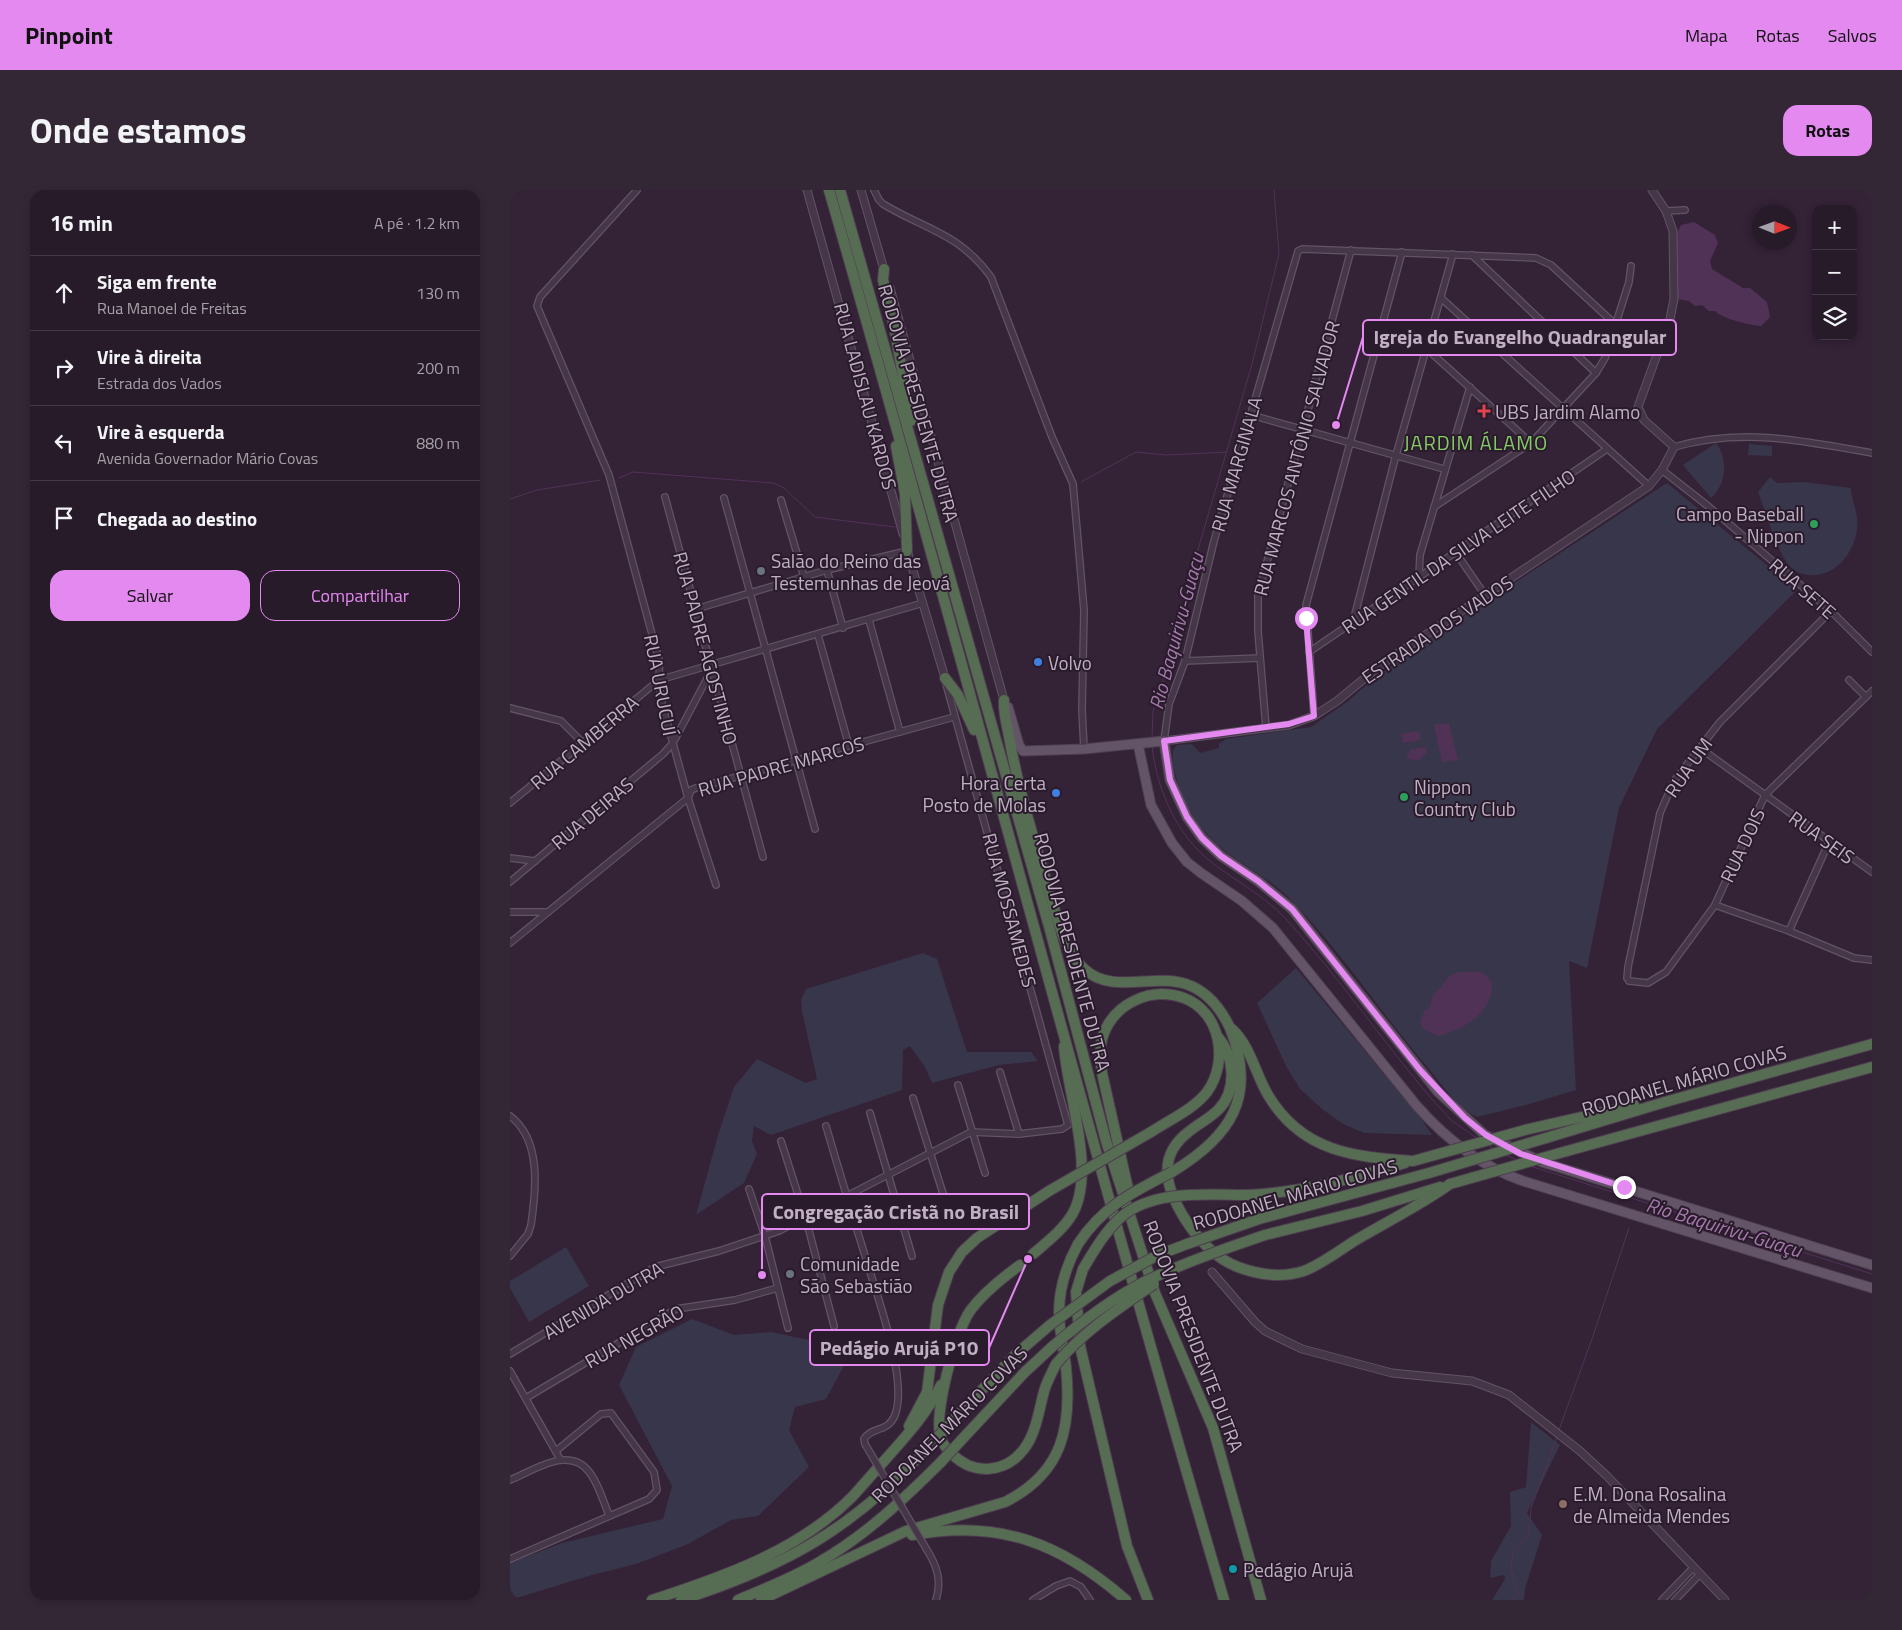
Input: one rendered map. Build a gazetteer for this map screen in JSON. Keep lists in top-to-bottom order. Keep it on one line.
{"streets":{"highway":["RODOVIA PRESIDENTE DUTRA","RODOANEL MÁRIO COVAS"],"street":["RUA LADISLAU KARDOS","RUA MARCOS ANTÔNIO SALVADOR","RUA MARGINALA","RUA GENTIL DA SILVA LEITE FILHO","RUA SETE","ESTRADA DOS VADOS","RUA PADRE AGOSTINHO","RUA URUCUÍ","RUA CAMBERRA","RUA PADRE MARCOS","RUA UM","RUA DEIRAS","RUA SEIS","RUA DOIS","RUA MOSSAMEDES","AVENIDA DUTRA","RUA NEGRÃO"]},"crossings":[["RUA LADISLAU KARDOS","RUA MOSSAMEDES"],["RUA MARCOS ANTÔNIO SALVADOR","RUA MARGINALA"],["RUA MARCOS ANTÔNIO SALVADOR","ESTRADA DOS VADOS"],["RUA MARGINALA","ESTRADA DOS VADOS"],["RUA SETE","ESTRADA DOS VADOS"],["RUA SETE","RUA UM"],["RUA PADRE AGOSTINHO","RUA PADRE MARCOS"],["RUA PADRE AGOSTINHO","RUA DEIRAS"],["RUA URUCUÍ","RUA CAMBERRA"],["RUA URUCUÍ","RUA PADRE MARCOS"],["RUA URUCUÍ","RUA DEIRAS"],["RUA PADRE MARCOS","RUA MOSSAMEDES"],["RUA UM","RUA SEIS"],["RUA UM","RUA DOIS"],["RUA SEIS","RUA DOIS"],["RUA MOSSAMEDES","AVENIDA DUTRA"]],"districts":["JARDIM ÁLAMO"],"water":["Rio Baquirivu-Guaçu"],"places":{"health":["UBS Jardim Alamo"],"other":["Igreja do Evangelho Quadrangular","Campo Baseball - Nippon","Salão do Reino das Testemunhas de Jeová","Volvo","Hora Certa Posto de Molas","Nippon Country Club","Pedágio Arujá P10","Comunidade São Sebastião","Congregação Cristã no Brasil","E.M. Dona Rosalina de Almeida Mendes","Pedágio Arujá"]},"north":"right","page":{"header":"Pinpoint","nav":["Mapa","Rotas","Salvos"],"title":"Onde estamos","buttons":["Rotas",["Salvar","Compartilhar"]],"heading":["16 min","A pé · 1.2 km"],"map_buttons":["+","−"],"list":[["Siga em frente","Rua Manoel de Freitas","130 m"],["Vire à direita","Estrada dos Vados","200 m"],["Vire à esquerda","Avenida Governador Mário Covas","880 m"],"Chegada ao destino"]}}
